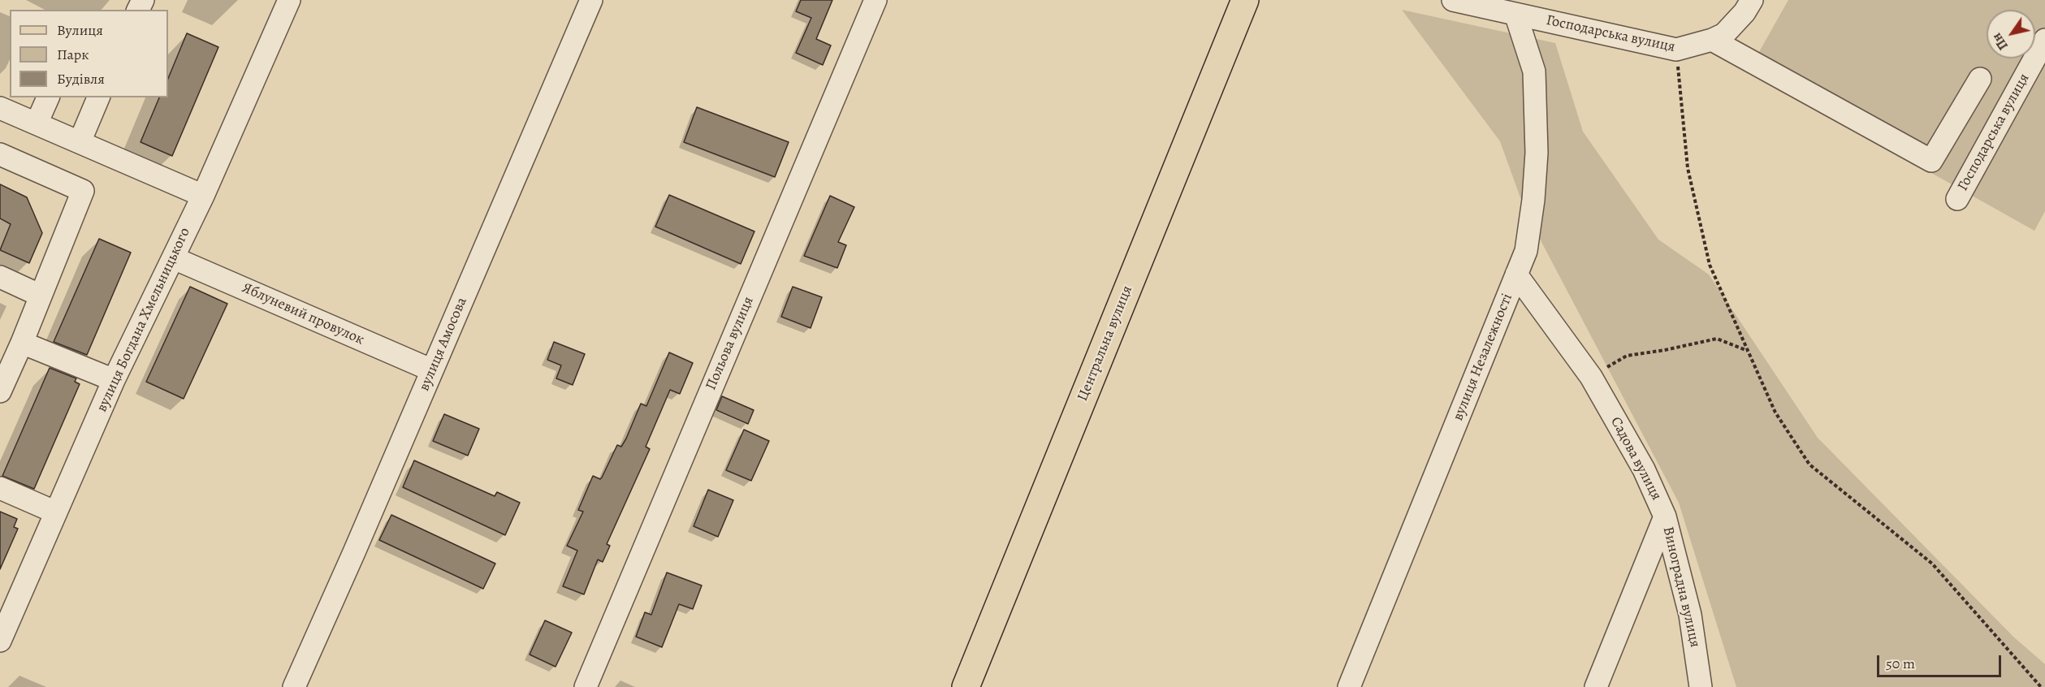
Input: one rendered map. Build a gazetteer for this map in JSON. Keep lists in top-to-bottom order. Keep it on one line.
{"streets":{"main road":["Центральна вулиця"],"street":["Господарська вулиця","Яблуневий провулок","вулиця Богдана Хмельницького","Польова вулиця","вулиця Амосова","вулиця Незалежності","Садова вулиця","Виноградна вулиця"]},"crossings":[["Господарська вулиця","вулиця Незалежності"],["Яблуневий провулок","вулиця Богдана Хмельницького"],["Яблуневий провулок","вулиця Амосова"],["вулиця Незалежності","Садова вулиця"],["Садова вулиця","Виноградна вулиця"]],"legend":["Вулиця","Парк","Будівля"],"scale_bar":"50 m","north":"bottom left"}
